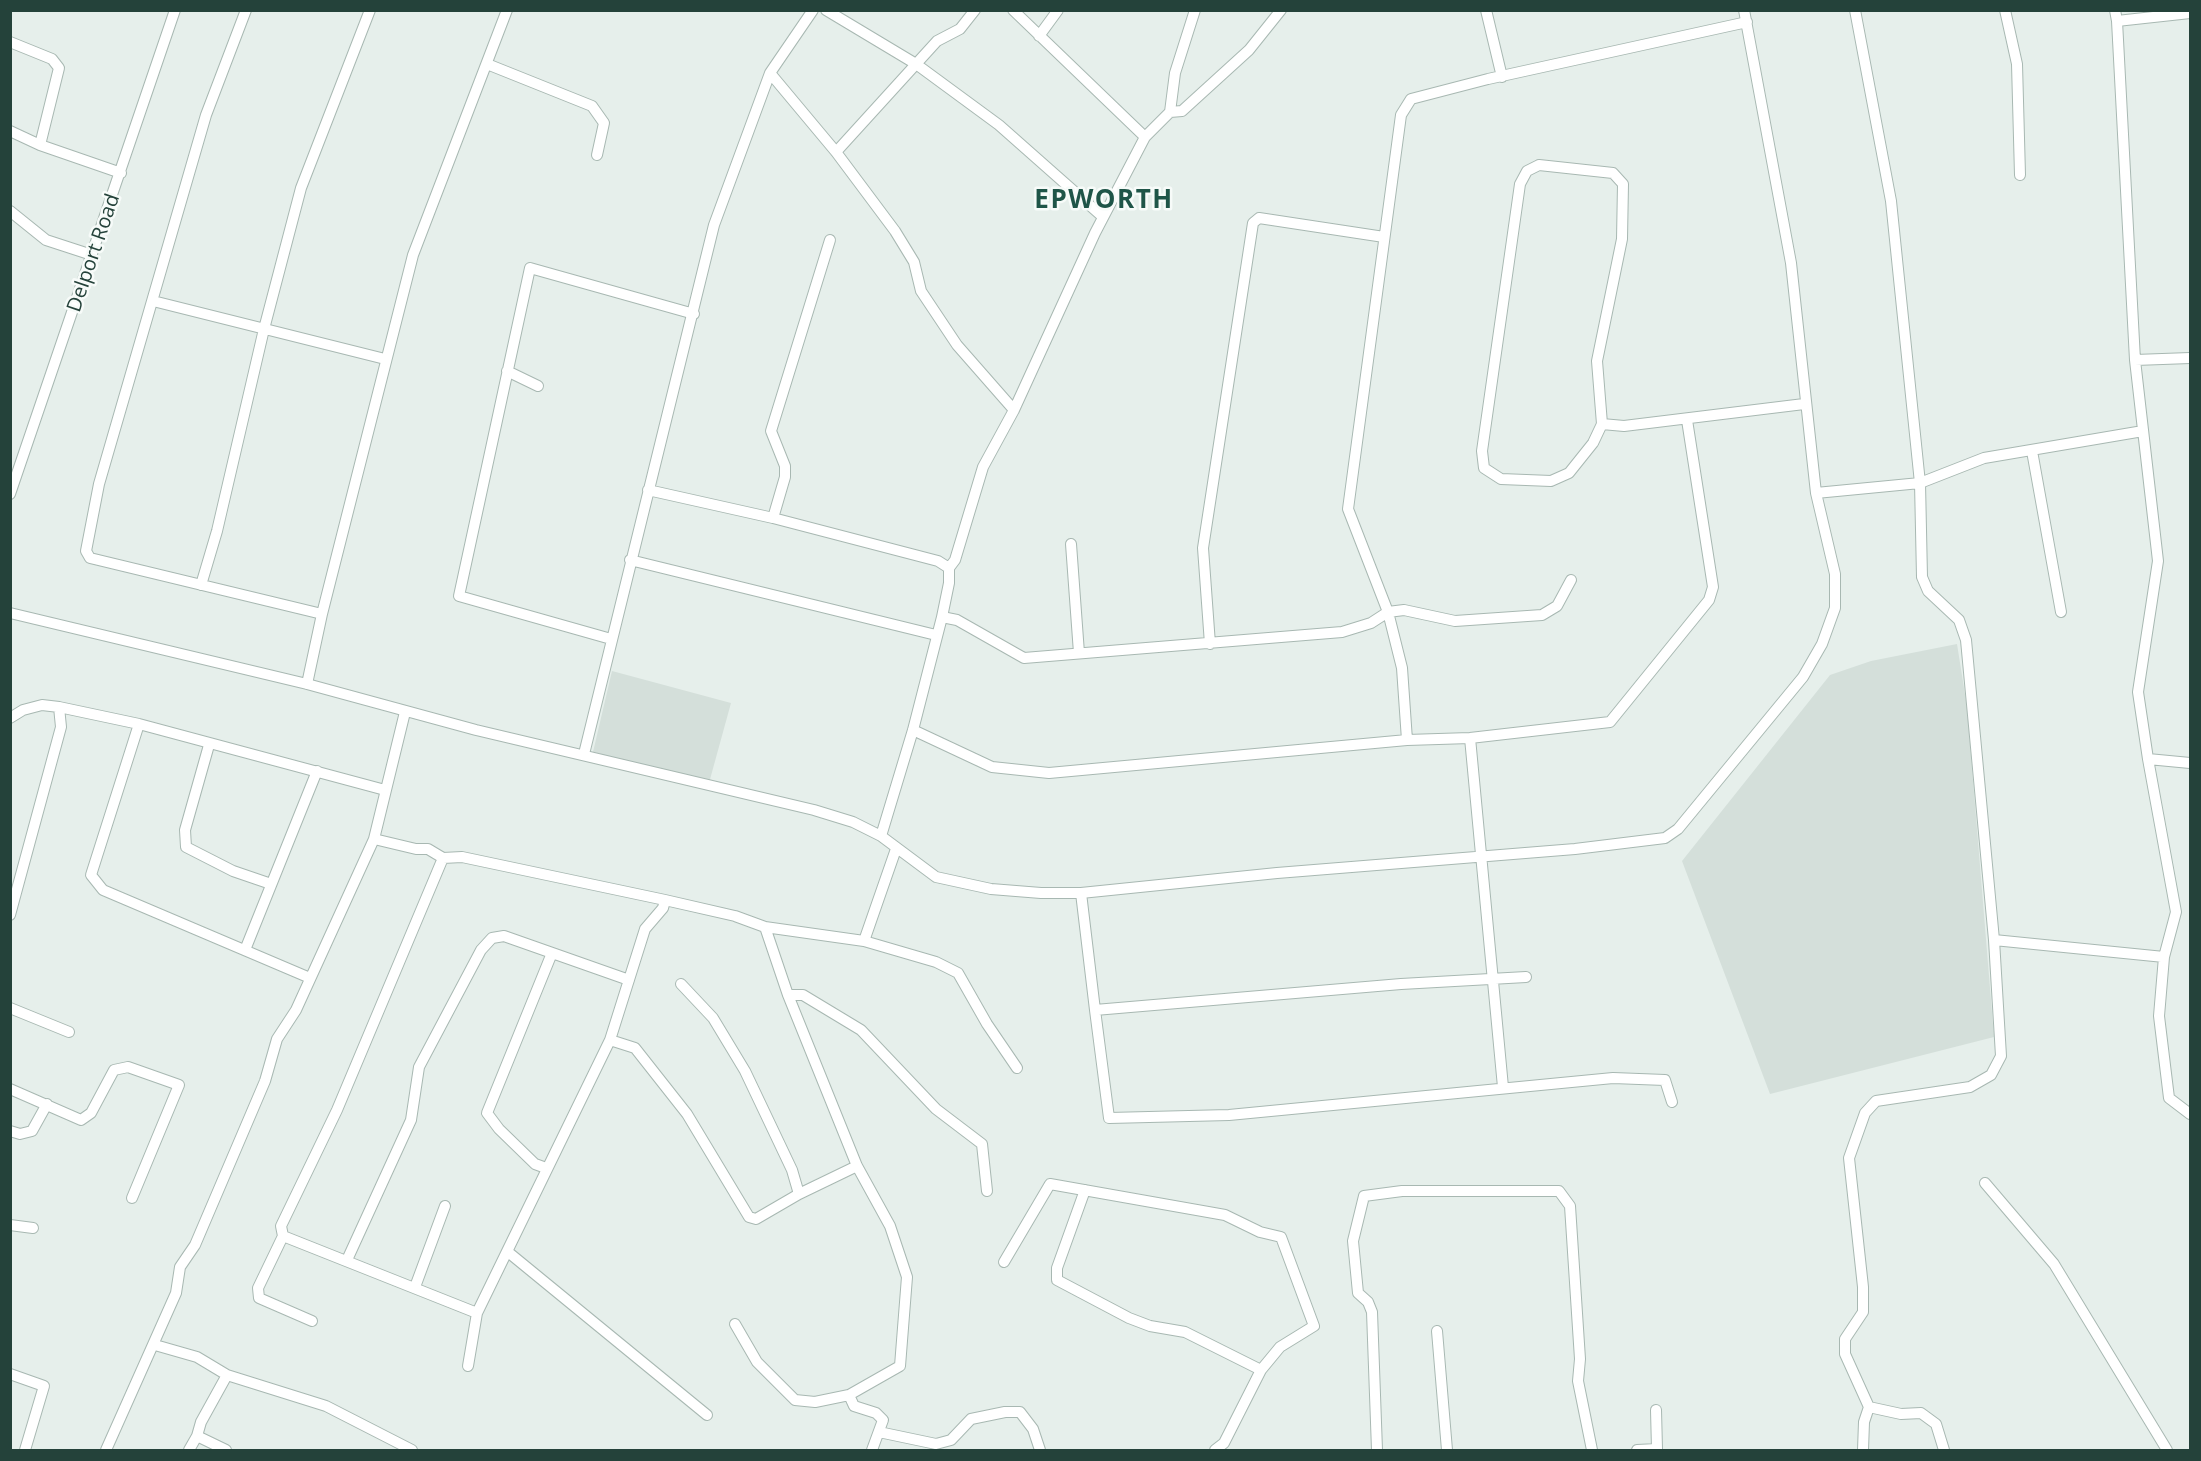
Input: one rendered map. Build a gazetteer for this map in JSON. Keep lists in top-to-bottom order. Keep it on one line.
{"streets":{"street":["Delport Road"]},"districts":["EPWORTH"]}
